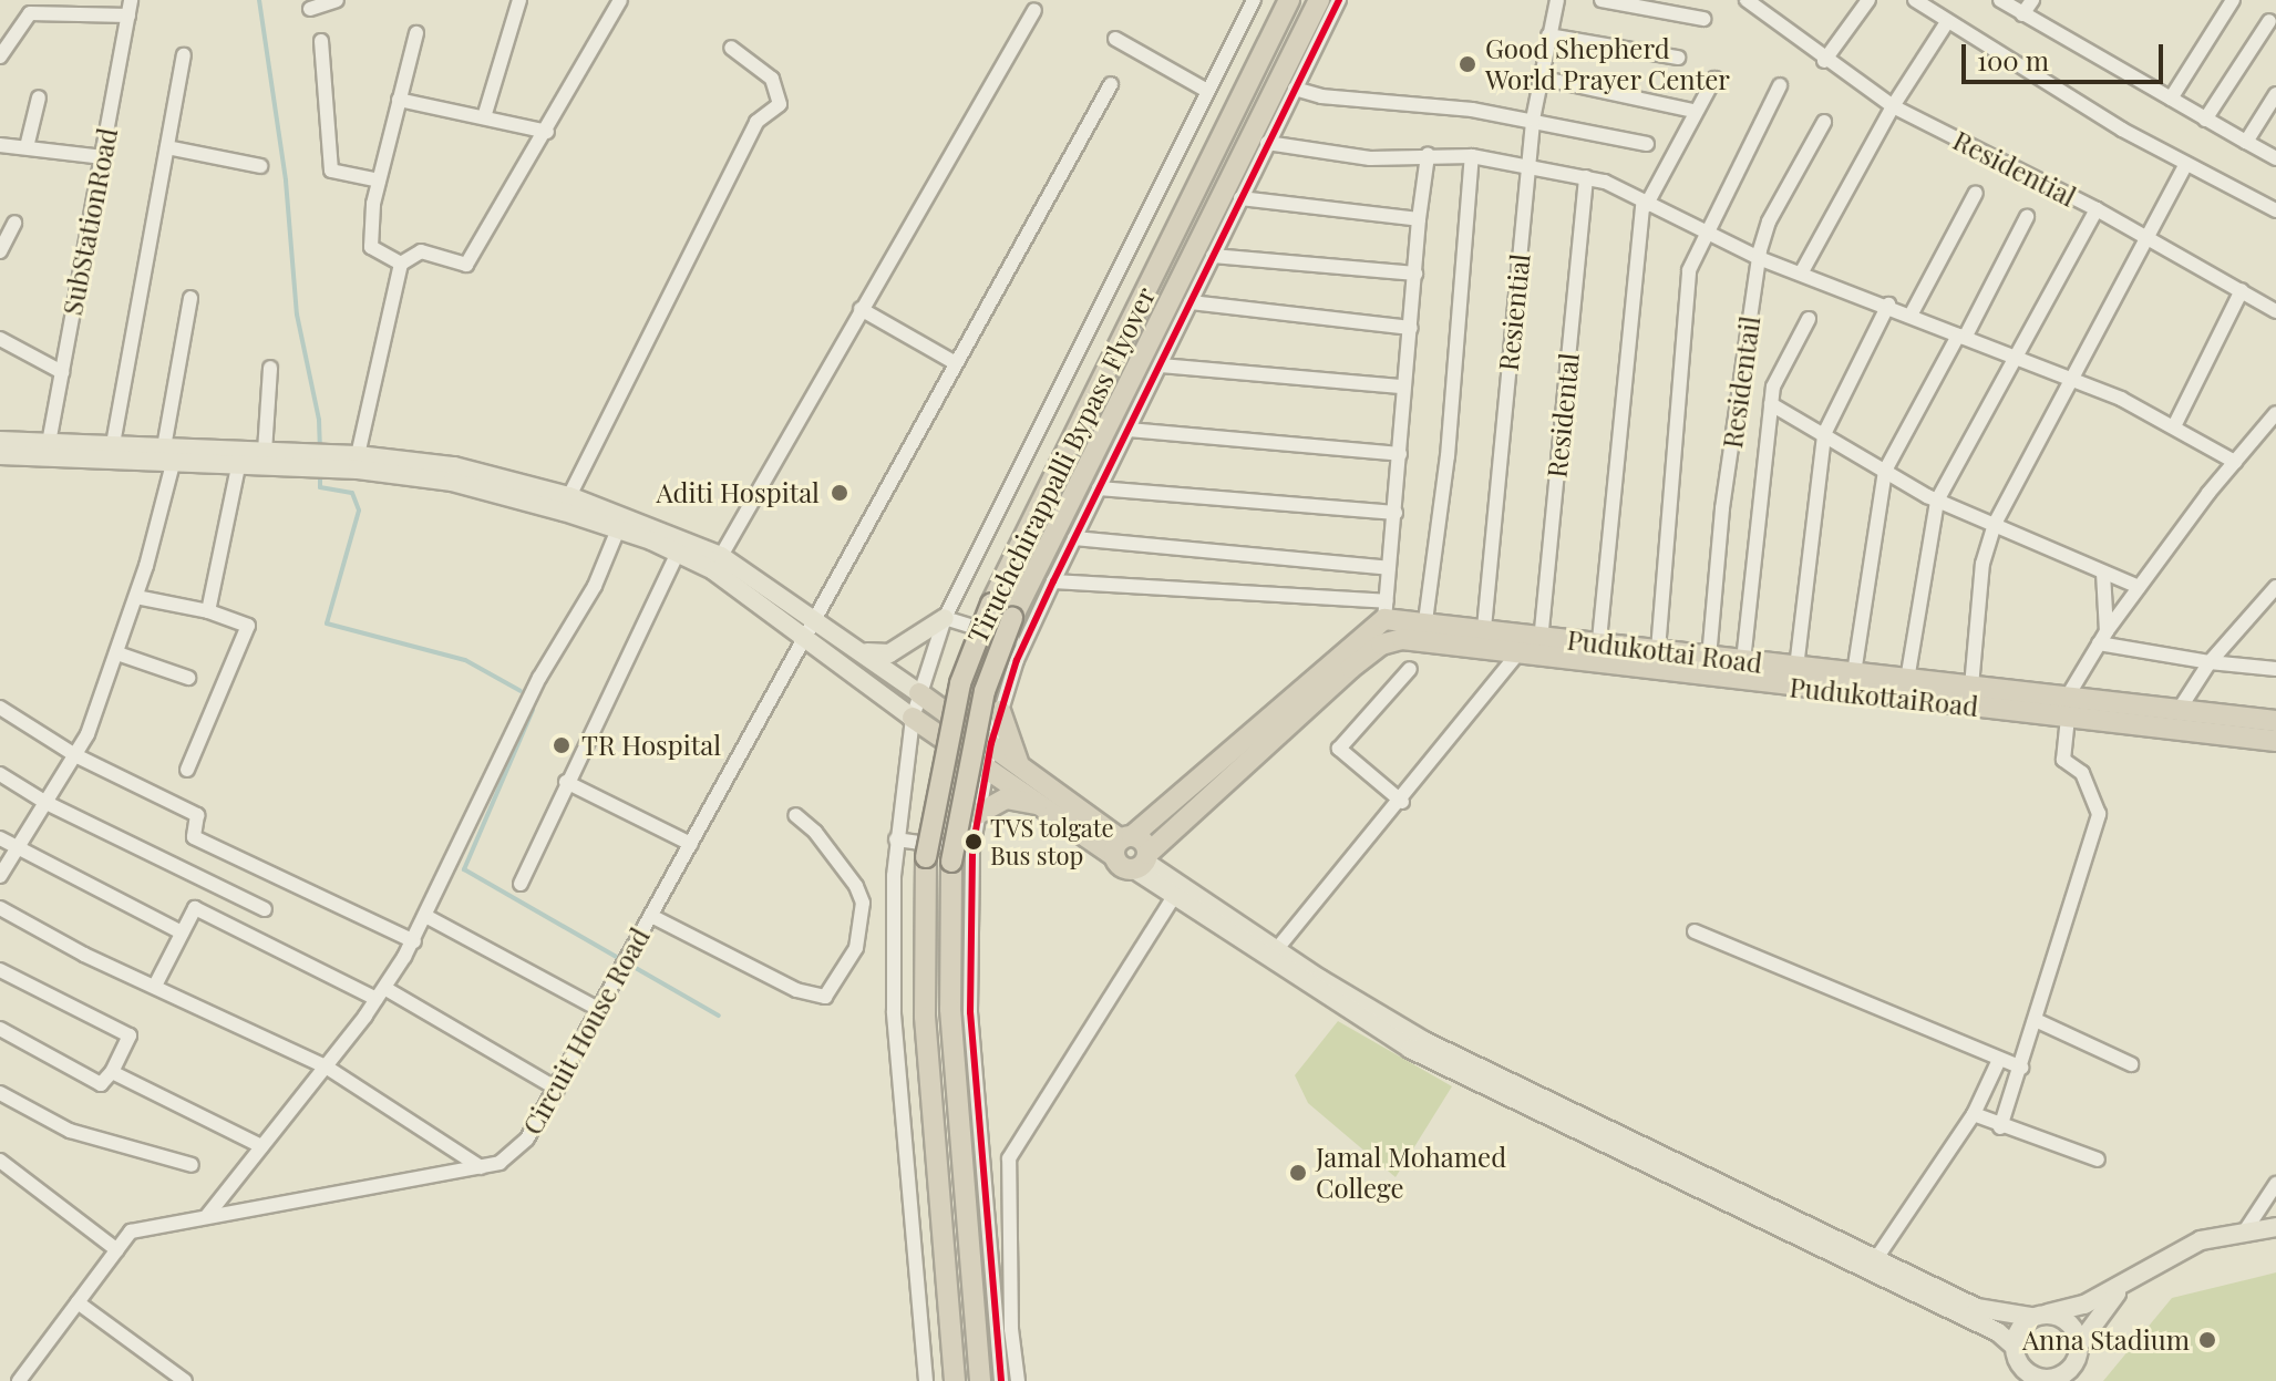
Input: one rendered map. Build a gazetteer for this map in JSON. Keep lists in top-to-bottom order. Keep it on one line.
{"streets":{"highway":["Tiruchchirappalli Bypass Flyover","Pudukottai Road","PudukottaiRoad"],"street":["Residential","SubStationRoad","Resiential","Residentail","Residental","Circuit House Road"]},"crossings":[["Residential","Pudukottai Road"],["Resiential","Pudukottai Road"],["Residentail","Pudukottai Road"],["Residental","Pudukottai Road"],["Residental","PudukottaiRoad"],["Pudukottai Road","PudukottaiRoad"]],"places":["Good Shepherd World Prayer Center","Aditi Hospital","TR Hospital","TVS tolgate Bus stop","Jamal Mohamed College","Anna Stadium"],"scale_bar":"100 m"}
